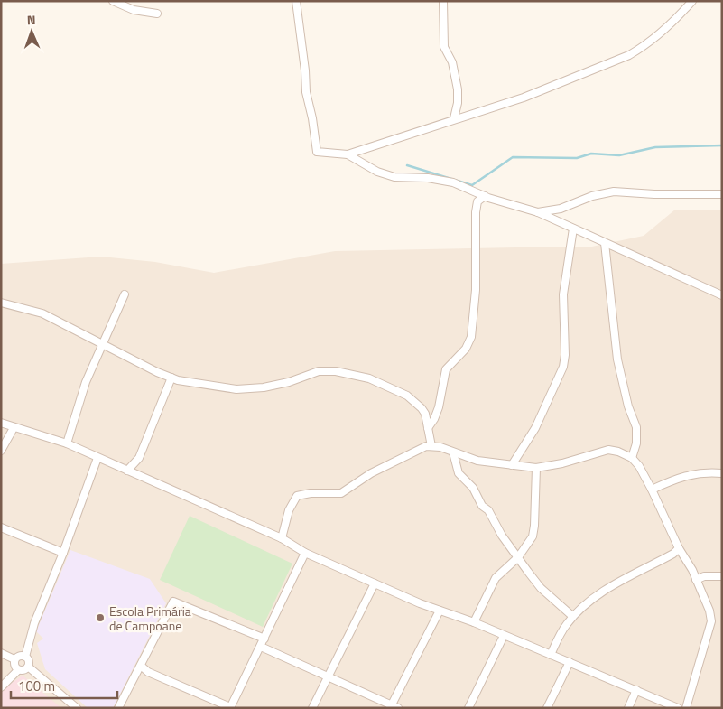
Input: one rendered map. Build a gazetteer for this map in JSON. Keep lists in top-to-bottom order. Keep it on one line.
{"places":["Escola Primária de Campoane"],"scale_bar":"100 m","north":"top"}
